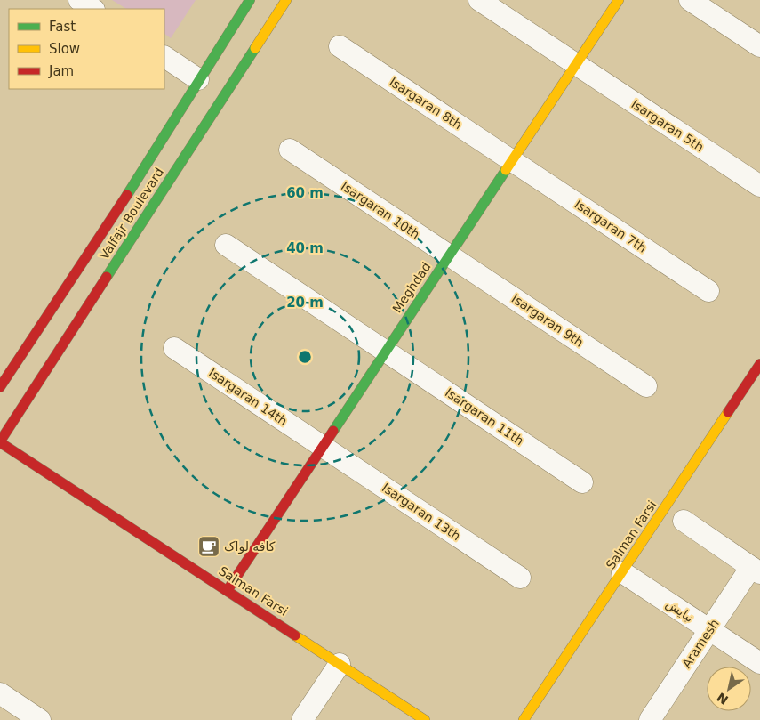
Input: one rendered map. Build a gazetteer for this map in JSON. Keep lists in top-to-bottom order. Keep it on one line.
{"streets":{"street":["Isargaran 8th","Isargaran 5th","Isargaran 10th","Valfajr Boulevard","Isargaran 7th","Meghdad","Isargaran 9th","Isargaran 14th","Isargaran 11th","Isargaran 13th","Salman Farsi","نیایش","Aramesh"]},"crossings":[["Isargaran 8th","Isargaran 7th"],["Isargaran 8th","Meghdad"],["Isargaran 5th","Meghdad"],["Isargaran 10th","Meghdad"],["Isargaran 10th","Isargaran 9th"],["Valfajr Boulevard","Salman Farsi"],["Isargaran 7th","Meghdad"],["Meghdad","Isargaran 9th"],["Meghdad","Isargaran 14th"],["Meghdad","Isargaran 11th"],["Meghdad","Isargaran 13th"],["Meghdad","Salman Farsi"],["Isargaran 14th","Isargaran 13th"],["Salman Farsi","نیایش"],["نیایش","Aramesh"]],"places":{"cafe":["کافه لواک"]},"legend":["Fast","Slow","Jam"],"north":"bottom left","rings":["60 m","40 m","20 m"]}
